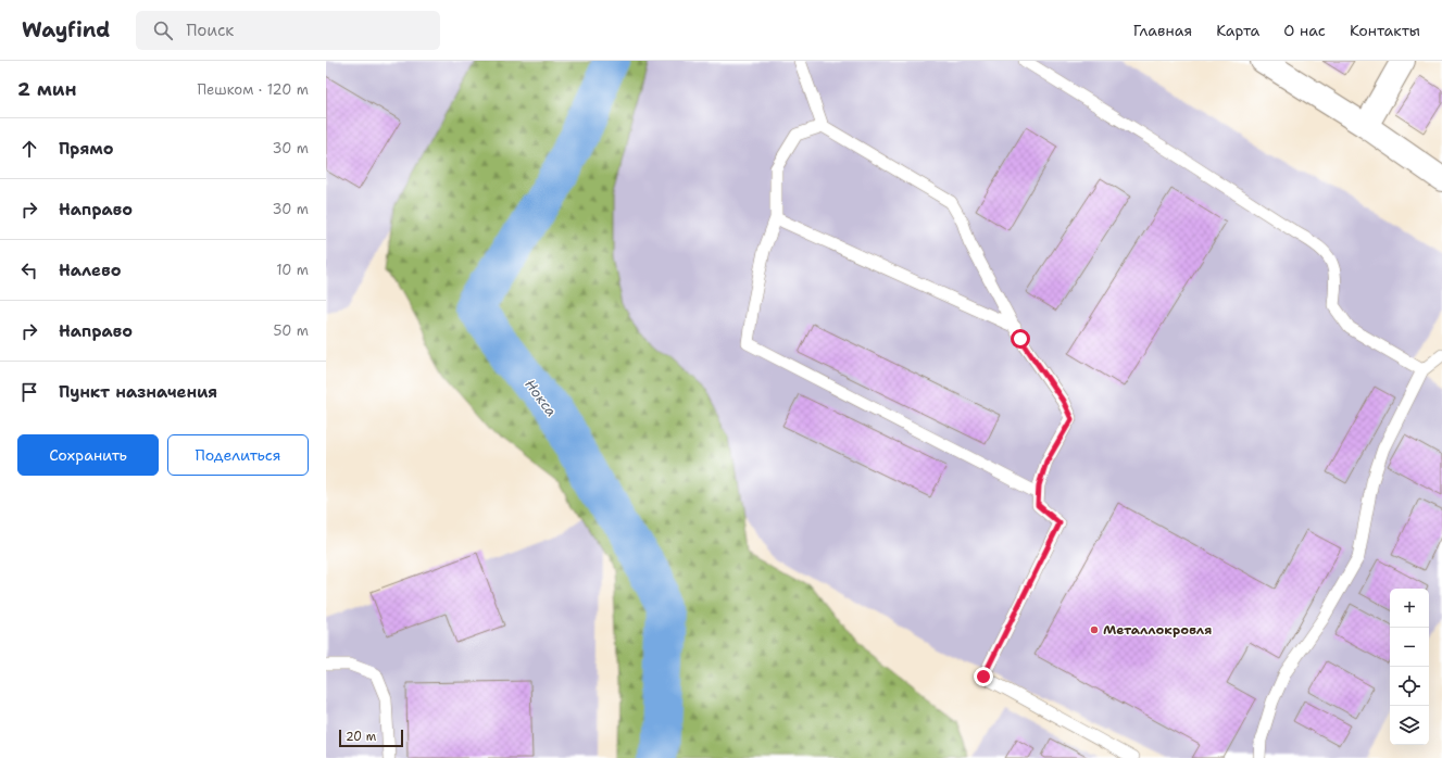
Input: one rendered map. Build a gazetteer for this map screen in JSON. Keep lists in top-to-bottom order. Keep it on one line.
{"water":["Нокса"],"places":["Металлокровля"],"scale_bar":"20 m","page":{"header":"Wayfind","search":"Поиск","nav":["Главная","Карта","О нас","Контакты"],"heading":["2 мин","Пешком · 120 m"],"list":[["Прямо","30 m"],["Направо","30 m"],["Налево","10 m"],["Направо","50 m"],"Пункт назначения"],"buttons":["Сохранить","Поделиться"],"map_buttons":["+","−"],"scale":"20 m"}}
